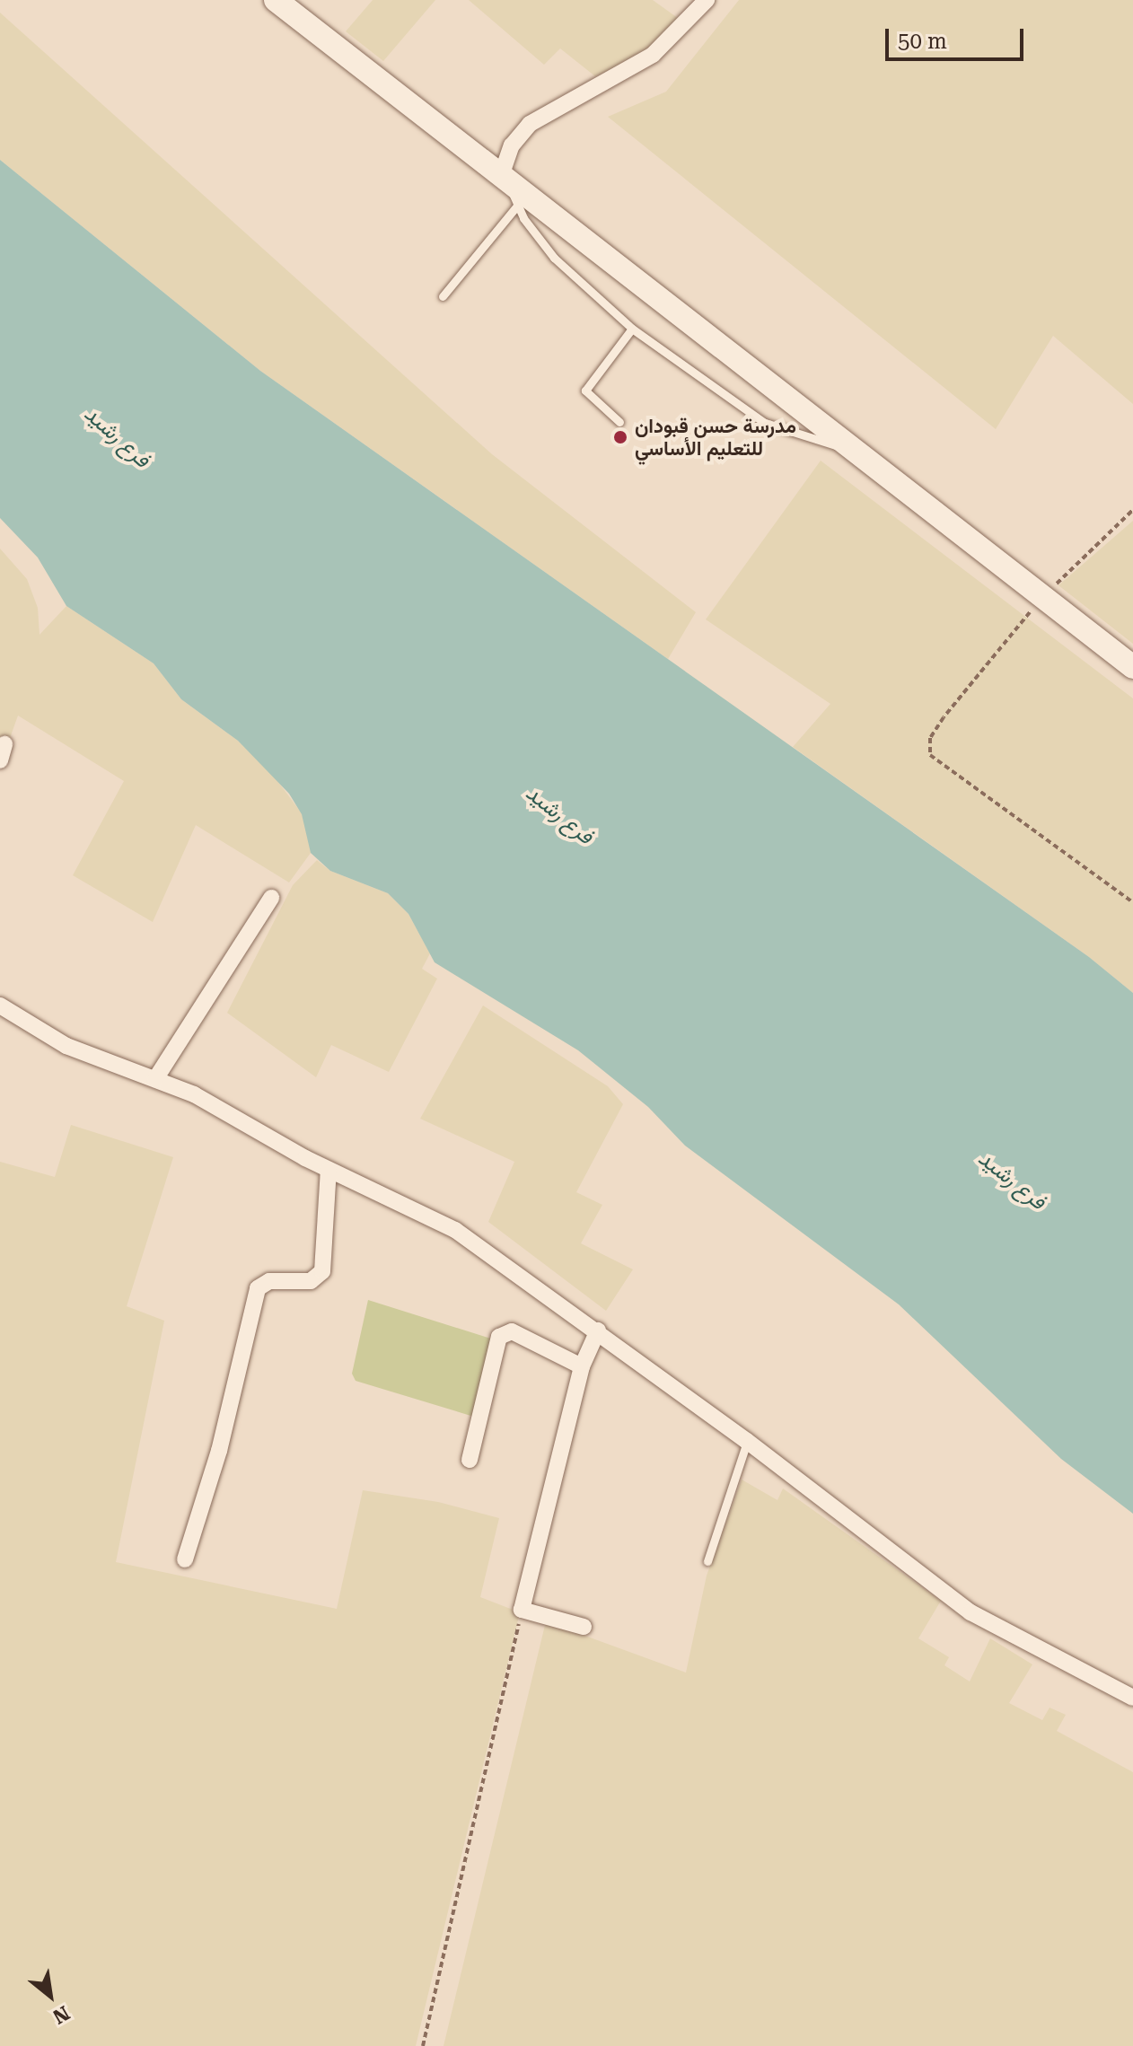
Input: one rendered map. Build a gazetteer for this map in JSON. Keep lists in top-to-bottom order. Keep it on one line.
{"water":["فرع رشيد"],"places":["مدرسة حسن قبودان للتعليم الأساسي"],"scale_bar":"50 m","north":"bottom right"}
